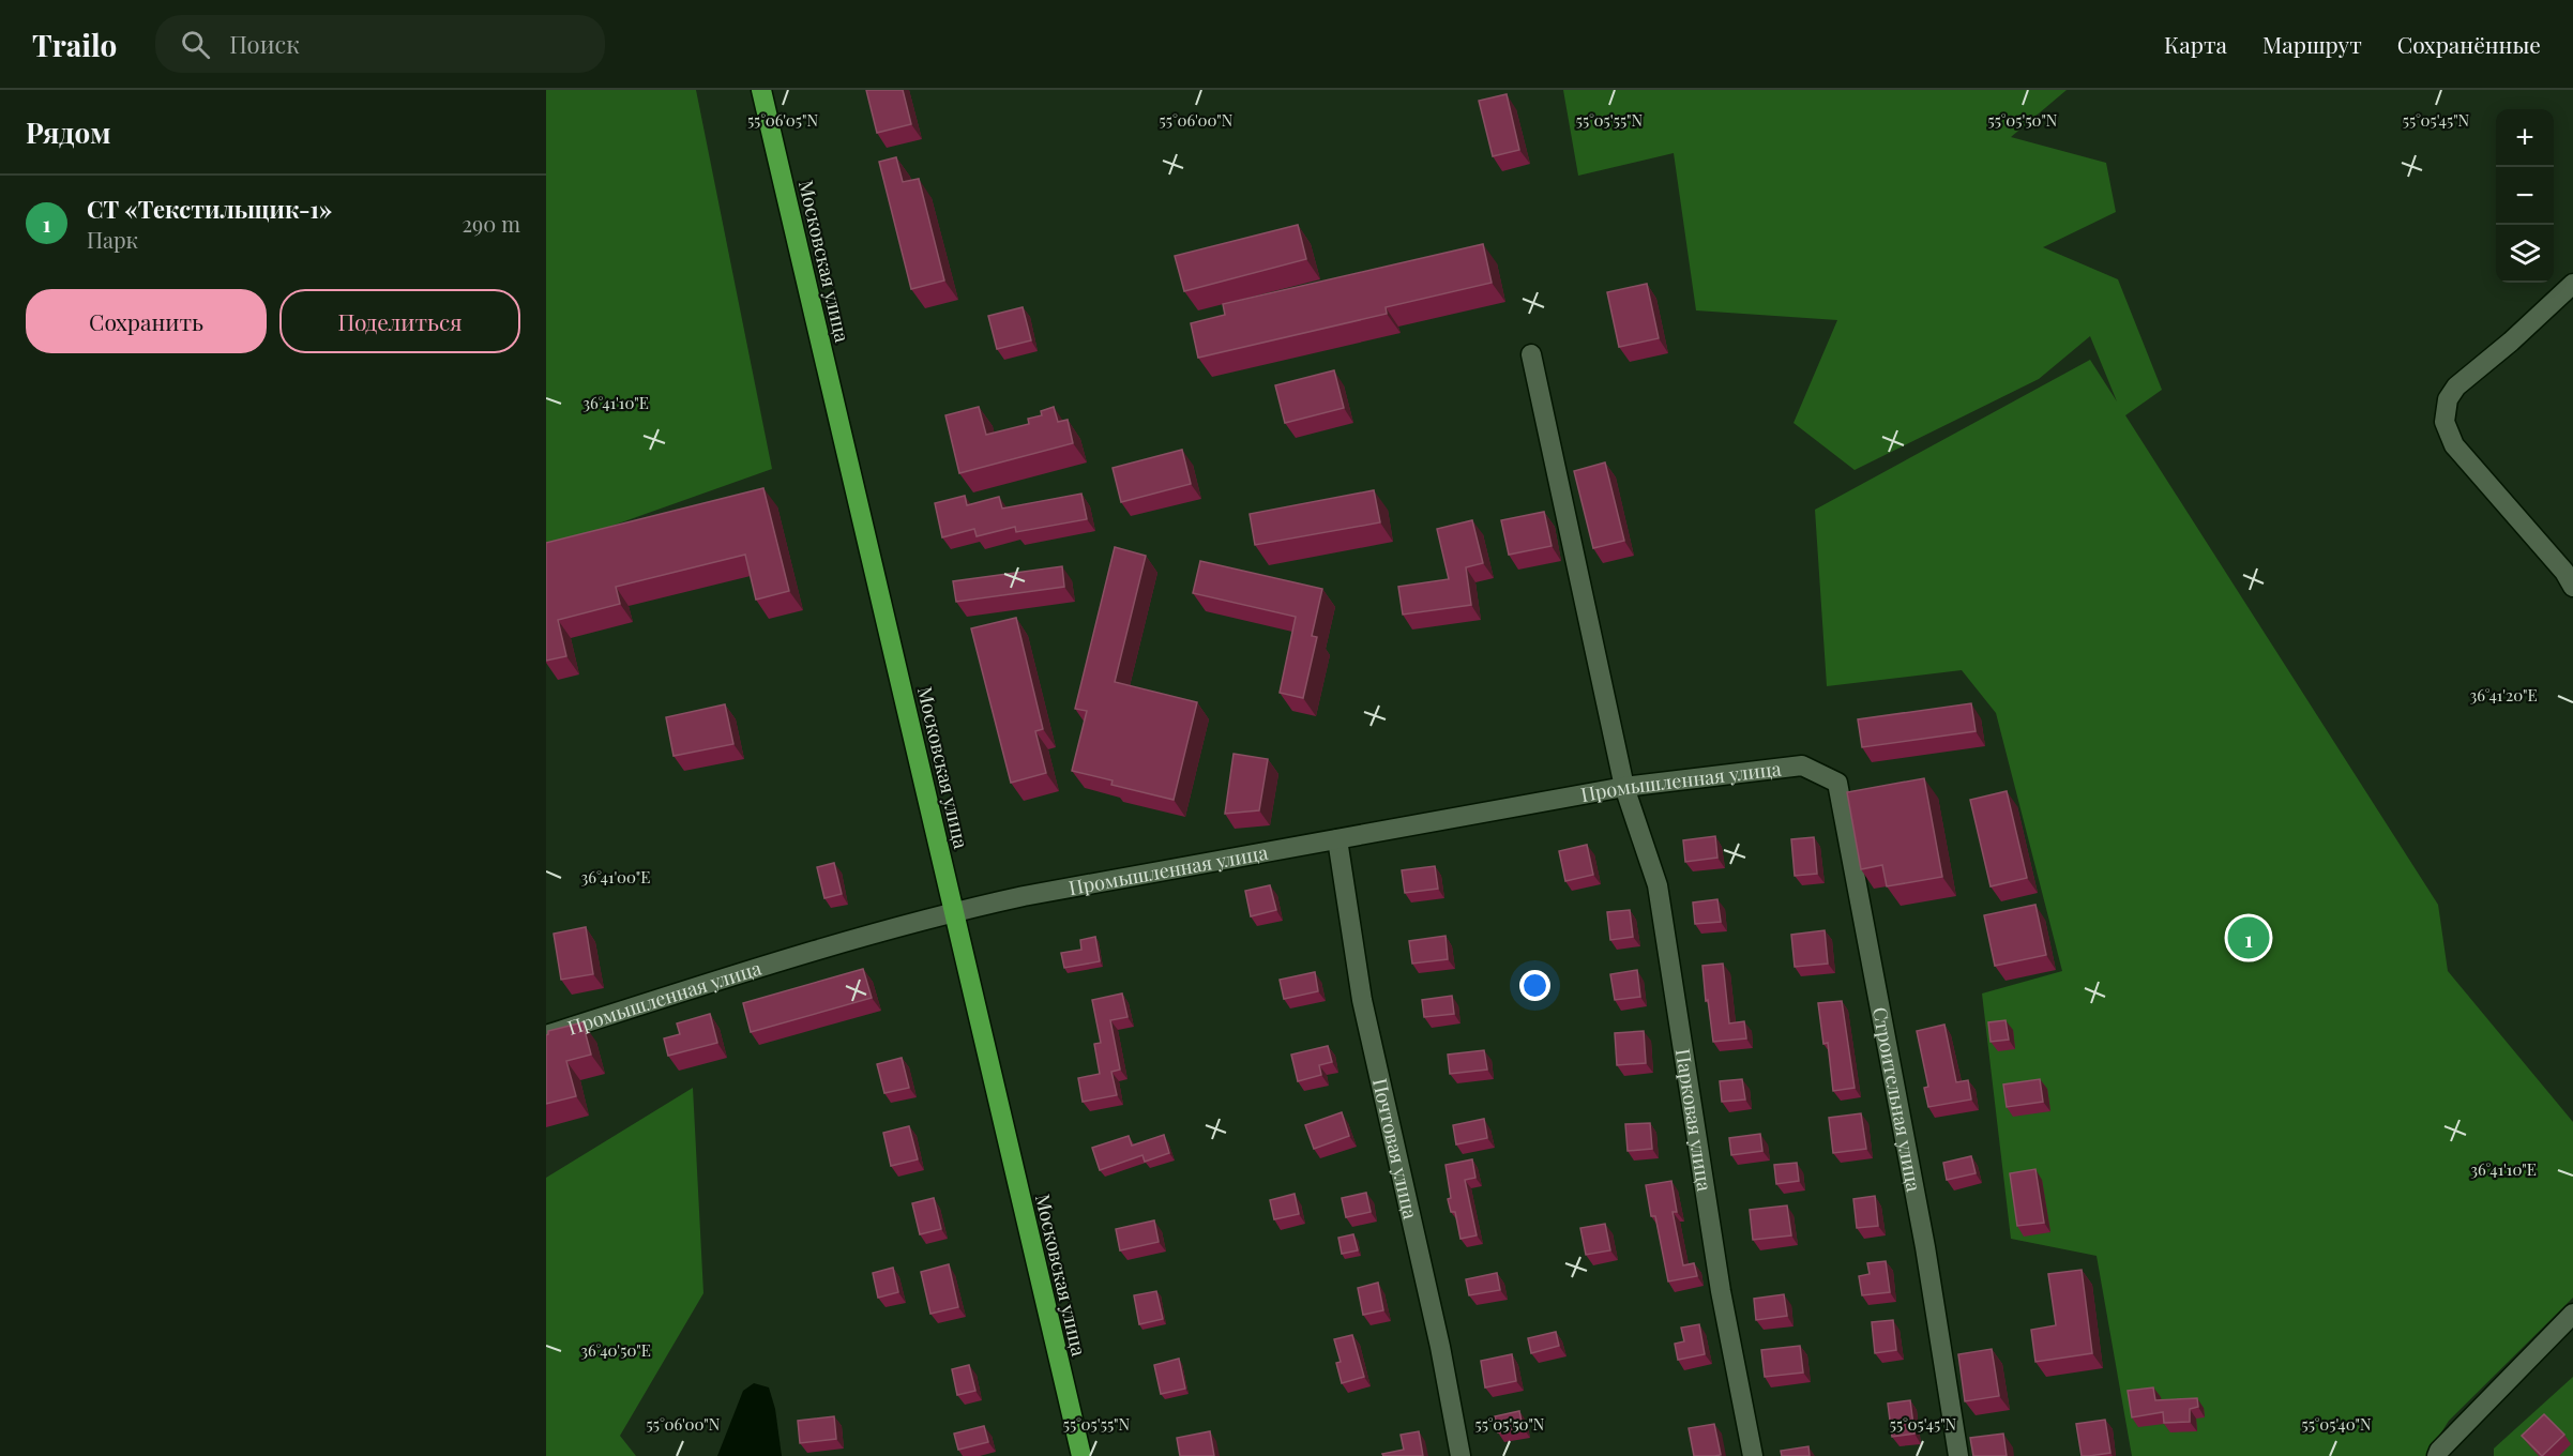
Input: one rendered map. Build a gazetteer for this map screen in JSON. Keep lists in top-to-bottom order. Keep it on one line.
{"streets":{"highway":["Московская улица"],"street":["Промышленная улица","Строительная улица","Парковая улица","Почтовая улица"]},"crossings":[["Московская улица","Промышленная улица"],["Промышленная улица","Строительная улица"],["Промышленная улица","Парковая улица"],["Промышленная улица","Почтовая улица"]],"page":{"header":"Trailo","search":"Поиск","nav":["Карта","Маршрут","Сохранённые"],"heading":"Рядом","map_buttons":["+","−"],"list":[{"mark":"1","name":"СТ «Текстильщик-1»","note":"Парк","value":"290 m"}],"buttons":["Сохранить","Поделиться"],"pins":"1"},"coordinates":["55°06'00\"N","55°05'55\"N","55°05'50\"N","55°05'45\"N","55°06'05\"N","36°41'10\"E","36°41'20\"E","36°41'00\"E","36°40'50\"E","55°05'40\"N"]}
